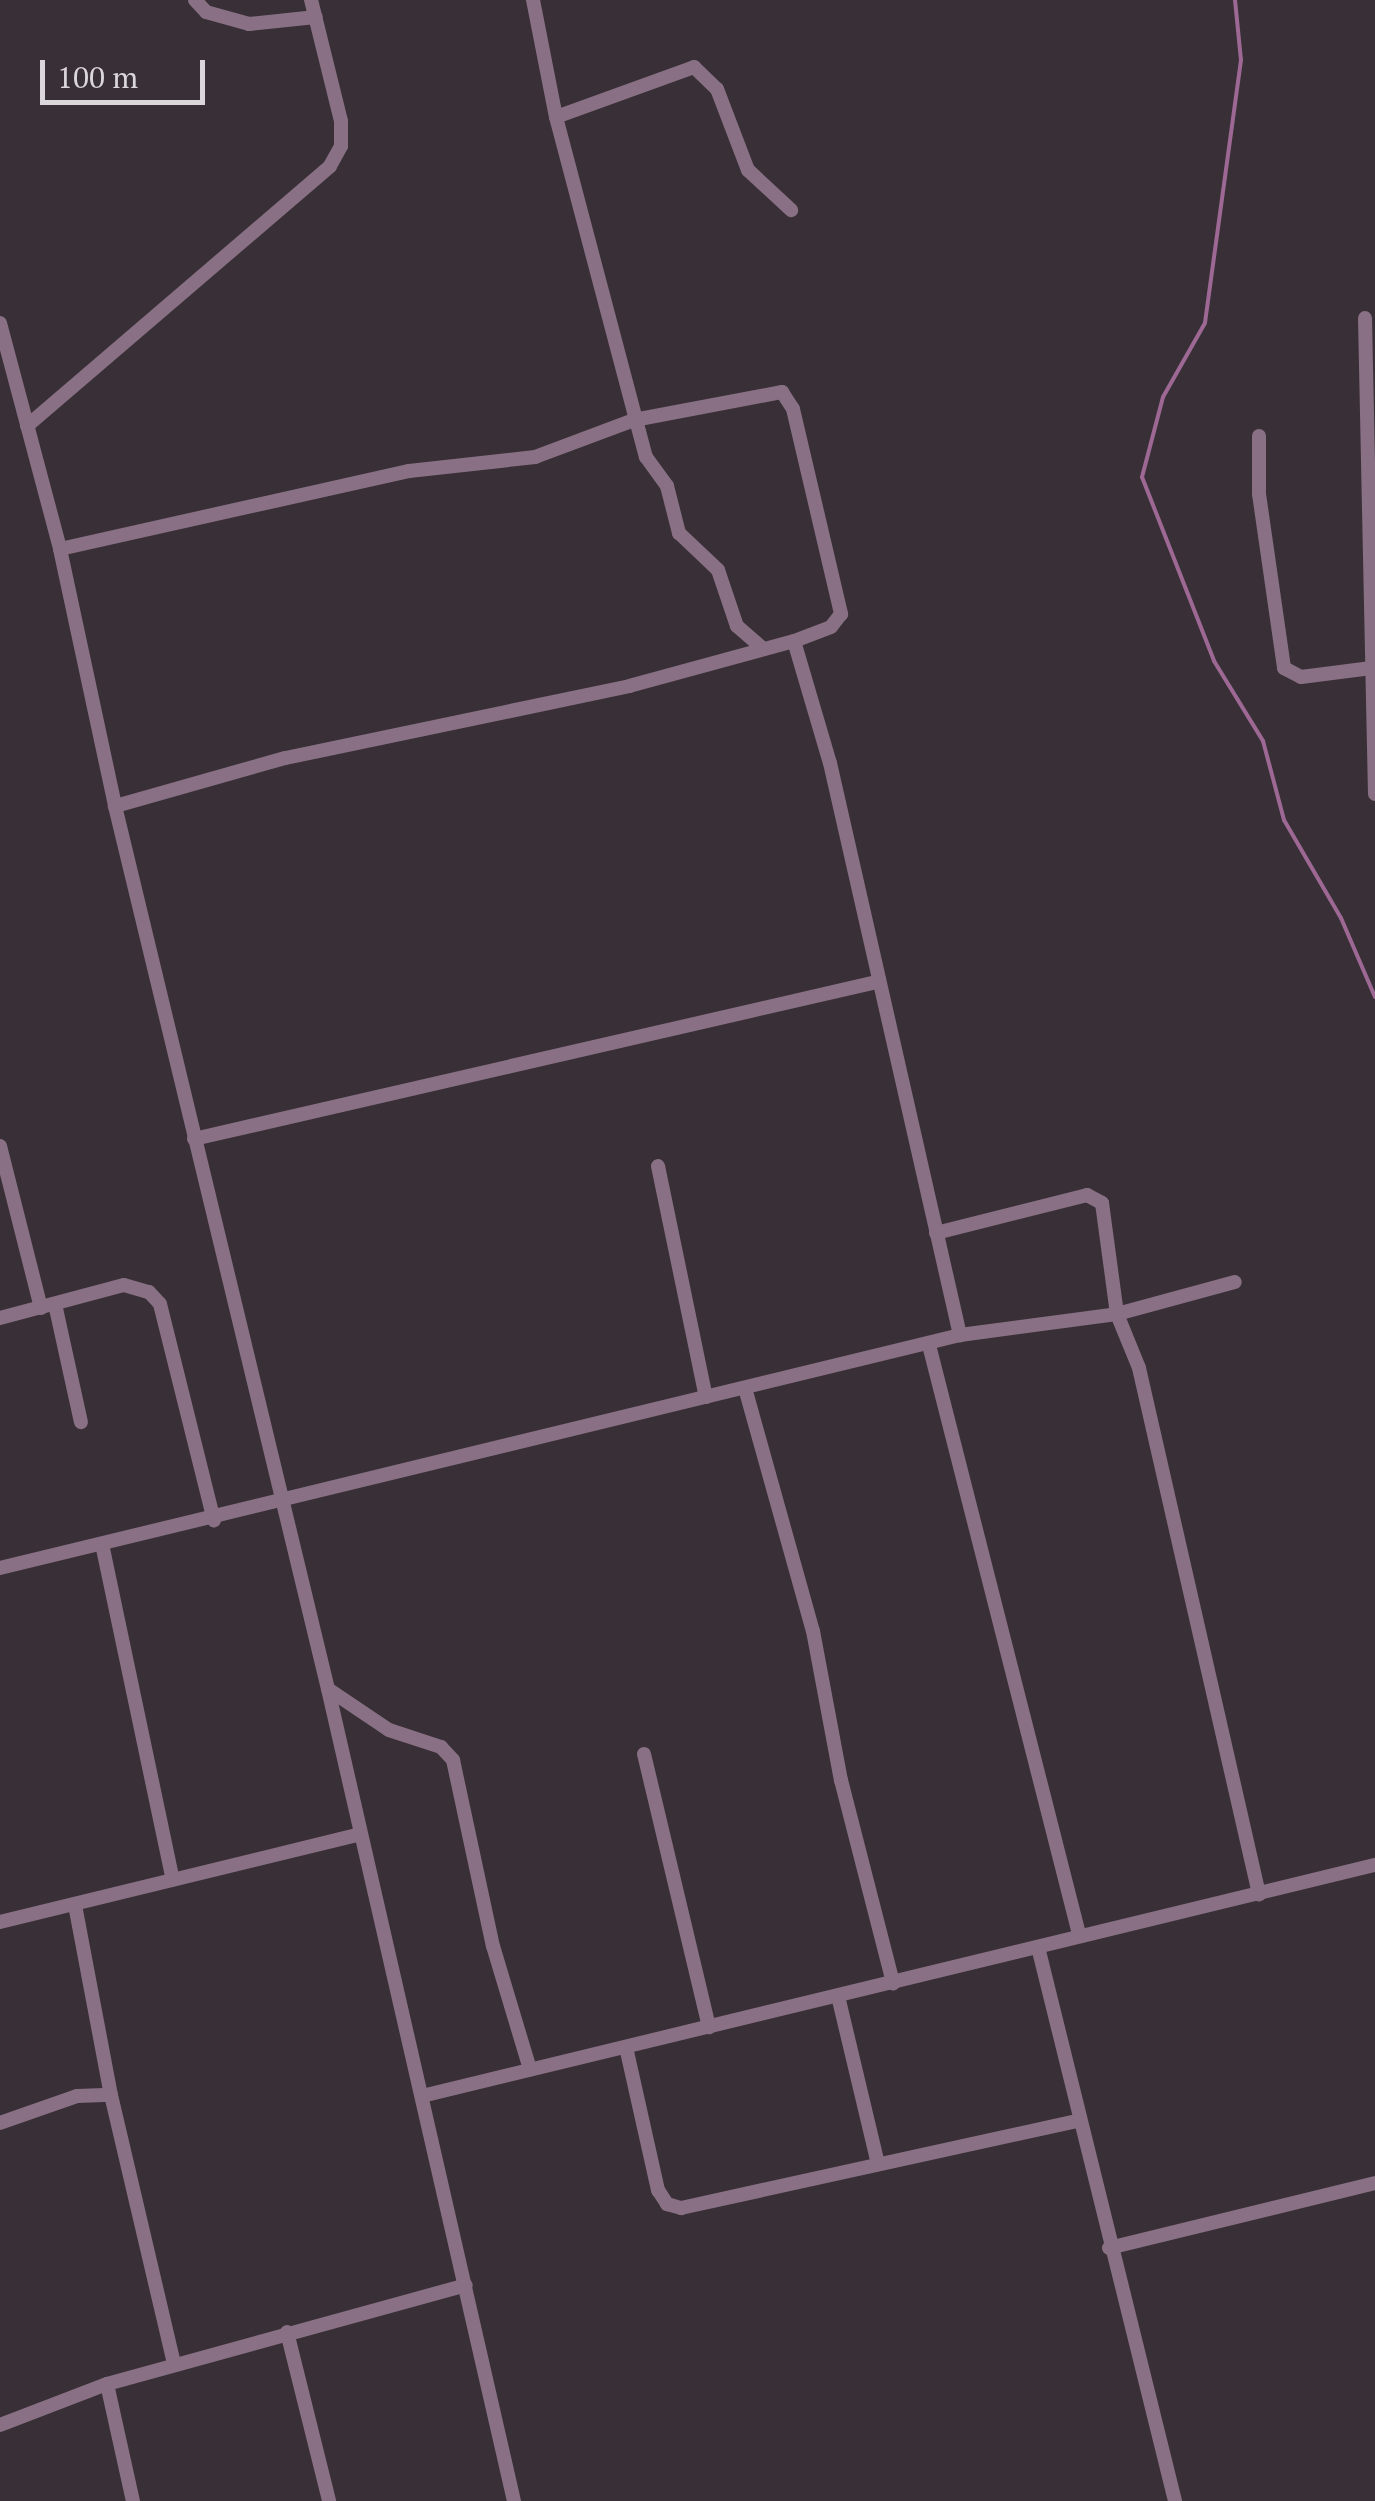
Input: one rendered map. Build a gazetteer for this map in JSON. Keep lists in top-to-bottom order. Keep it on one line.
{"scale_bar":"100 m"}
